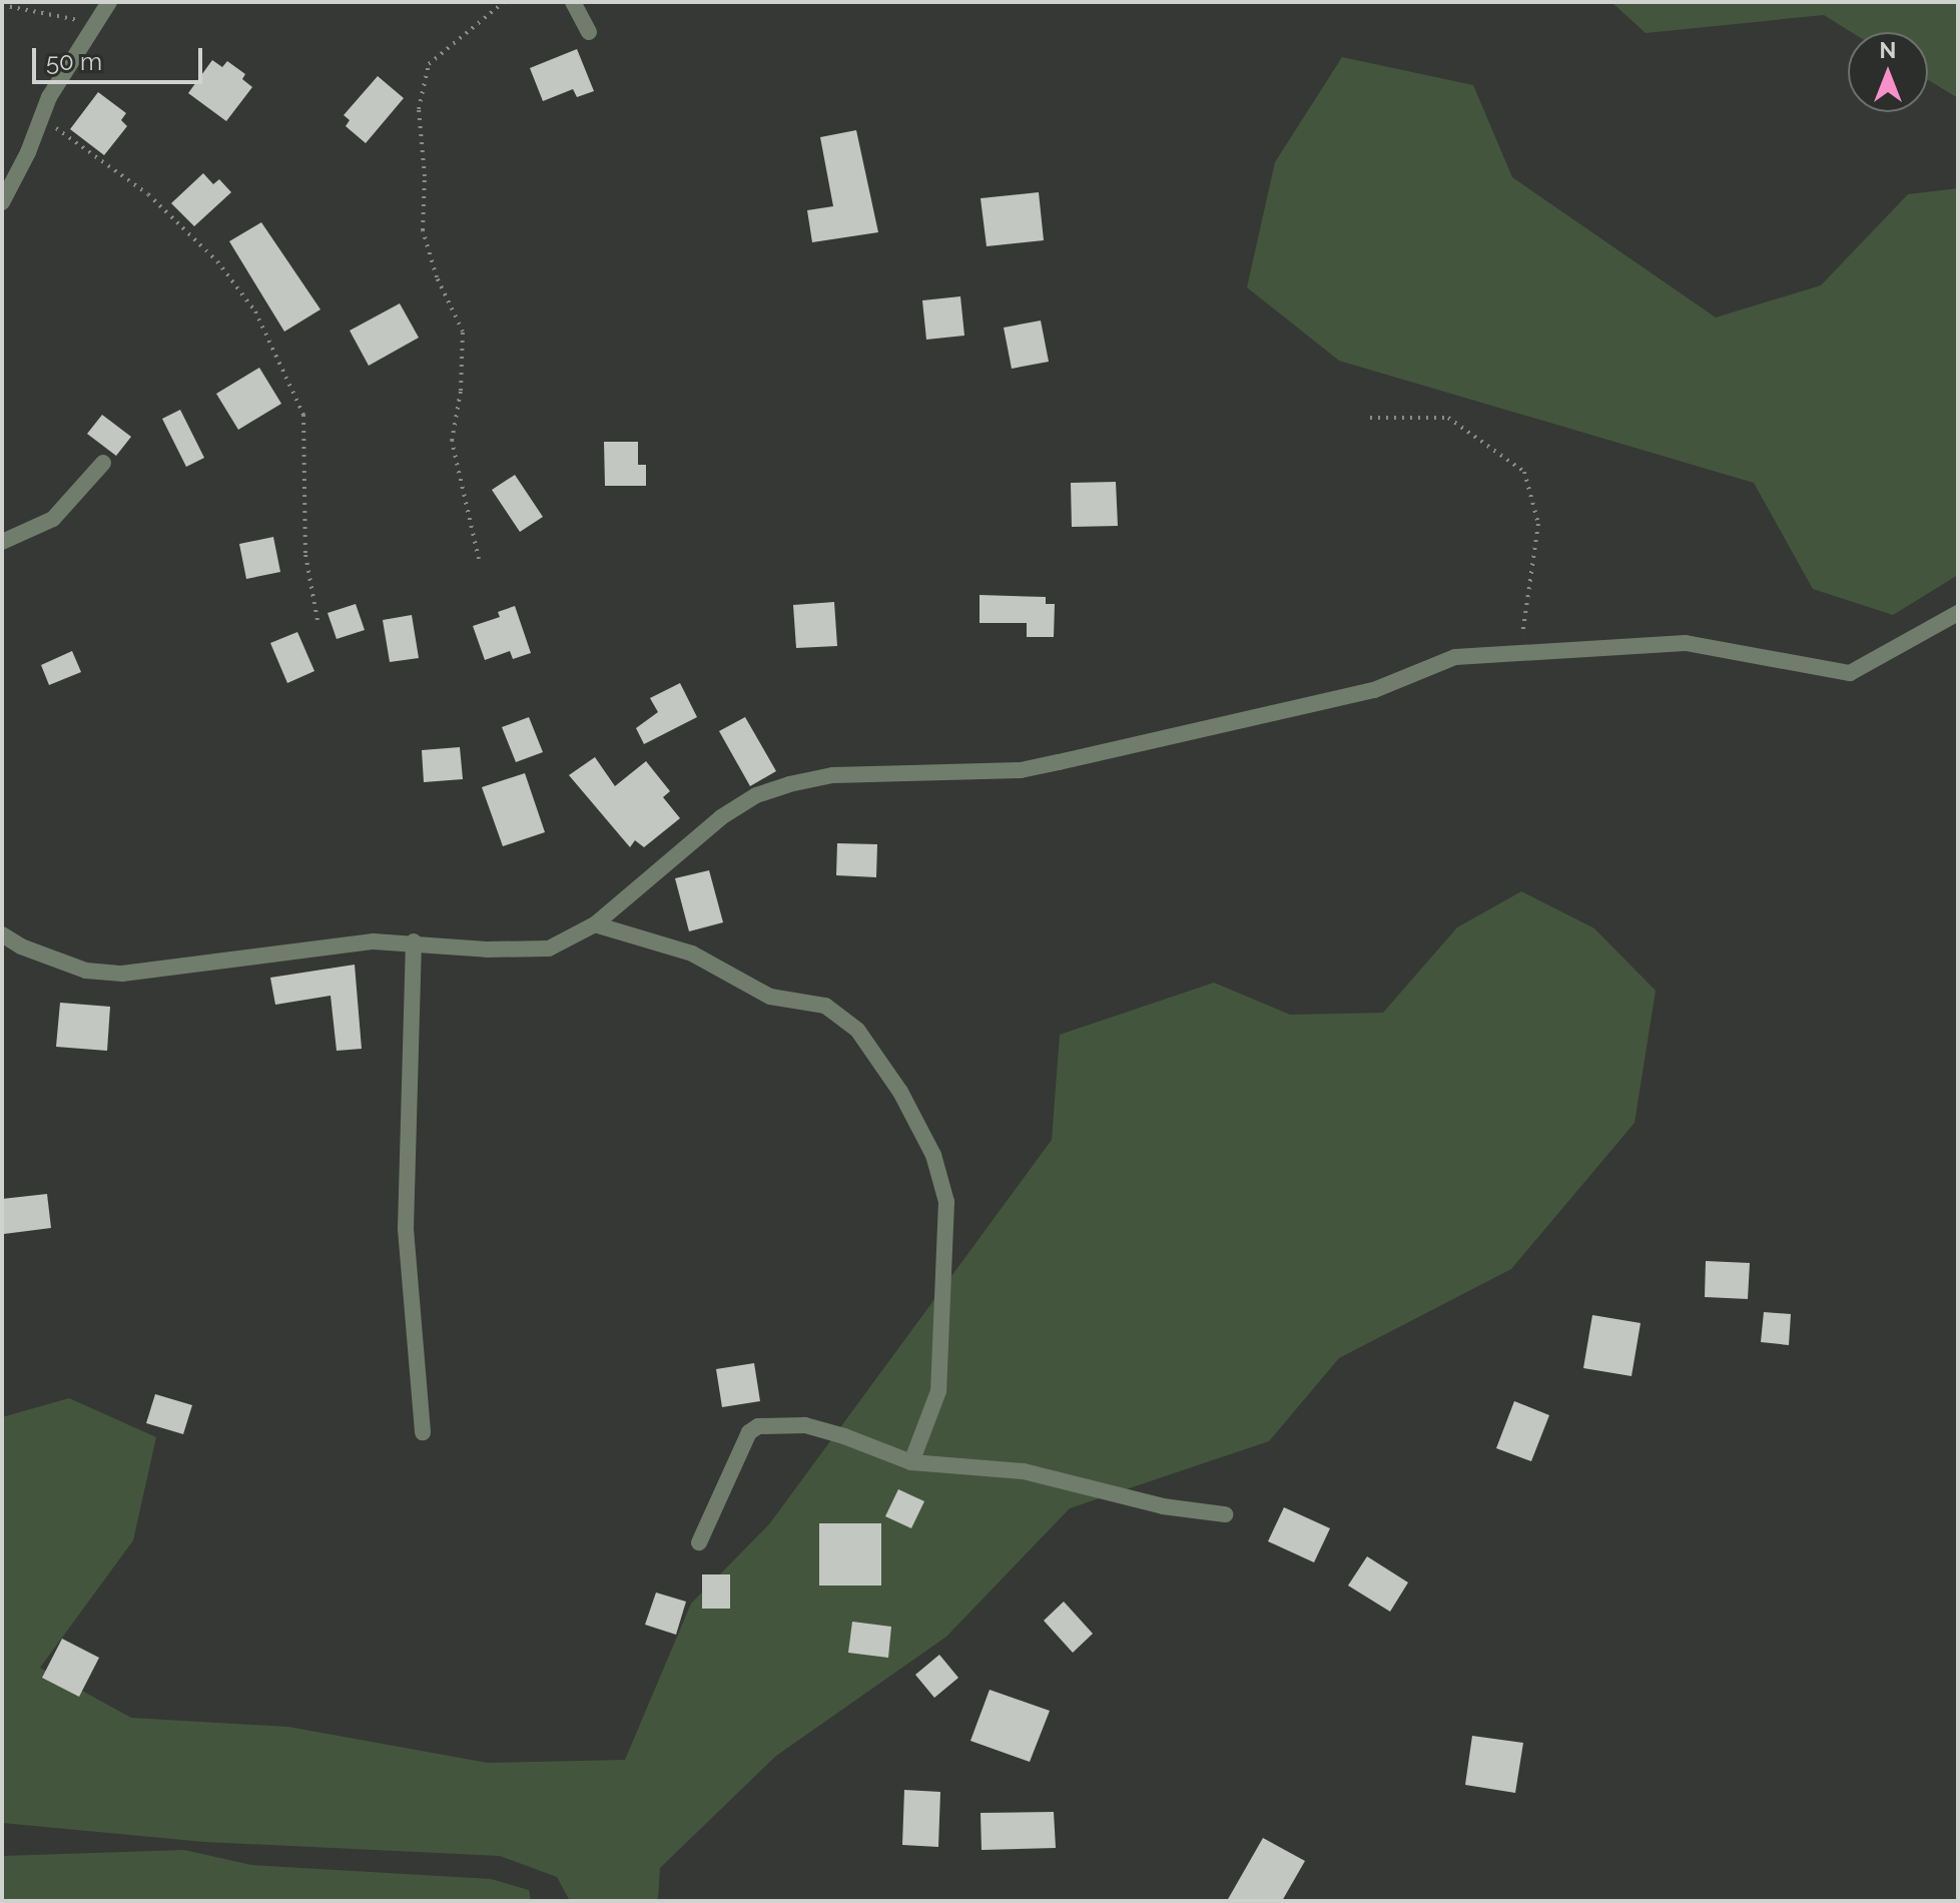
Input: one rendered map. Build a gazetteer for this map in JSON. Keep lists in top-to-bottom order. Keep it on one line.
{"scale_bar":"50 m","north":"top"}
